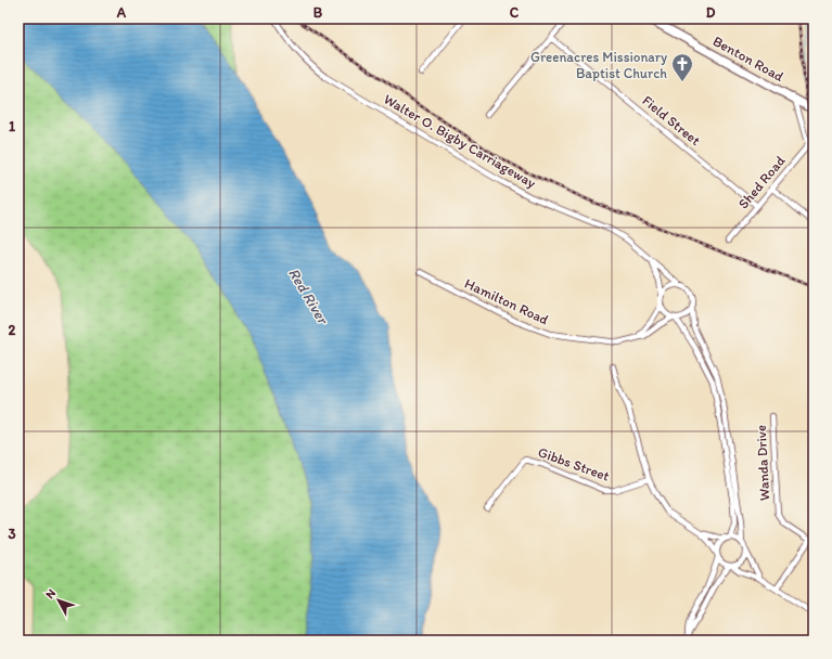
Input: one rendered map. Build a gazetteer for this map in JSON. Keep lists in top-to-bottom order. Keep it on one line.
{"streets":{"main road":["Benton Road"],"street":["Field Street","Walter O. Bigby Carriageway","Shed Road","Hamilton Road","Wanda Drive","Gibbs Street"]},"crossings":[["Field Street","Shed Road"],["Walter O. Bigby Carriageway","Hamilton Road"]],"water":["Red River"],"places":{"church":["Greenacres Missionary Baptist Church"]},"north":"top left","grid":{"columns":["A","B","C","D"],"rows":["1","2","3"]}}
